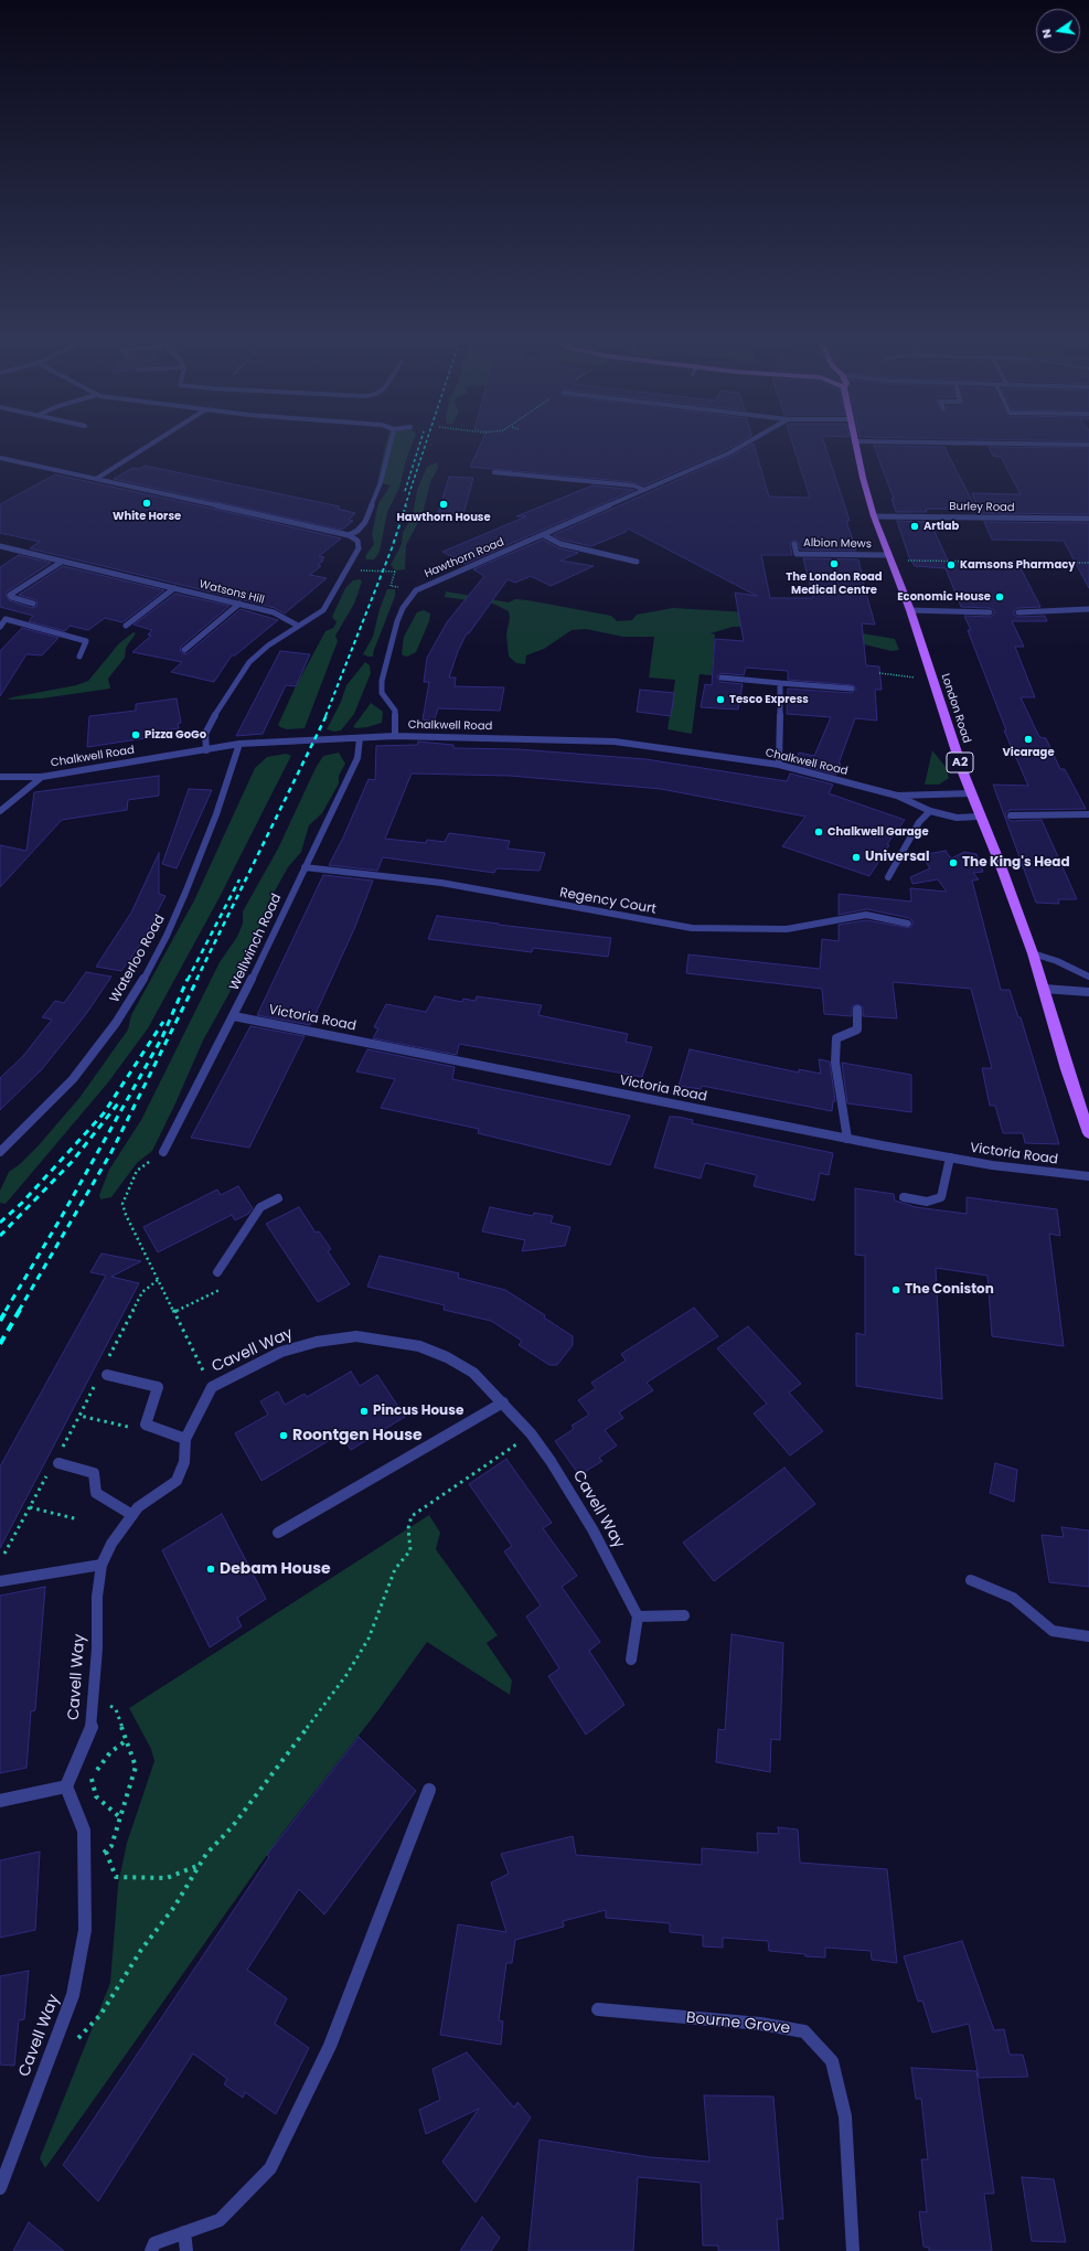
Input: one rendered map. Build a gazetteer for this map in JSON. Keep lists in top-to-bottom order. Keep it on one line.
{"streets":{"main road":["London Road","A2"],"street":["Burley Road","Albion Mews","Hawthorn Road","Watsons Hill","Chalkwell Road","Regency Court","Wellwinch Road","Waterloo Road","Victoria Road","Cavell Way","Bourne Grove"]},"crossings":[["Burley Road","London Road"],["Albion Mews","London Road"],["Hawthorn Road","Chalkwell Road"],["London Road","Chalkwell Road"],["Chalkwell Road","Wellwinch Road"],["Chalkwell Road","Waterloo Road"],["Regency Court","Wellwinch Road"],["Wellwinch Road","Victoria Road"]],"places":["White Horse","Hawthorn House","Artlab","The London Road Medical Centre","Kamsons Pharmacy","Economic House","Tesco Express","Pizza GoGo","Vicarage","Chalkwell Garage","Universal","The King's Head","The Coniston","Pincus House","Roontgen House","Debam House"],"north":"left"}
